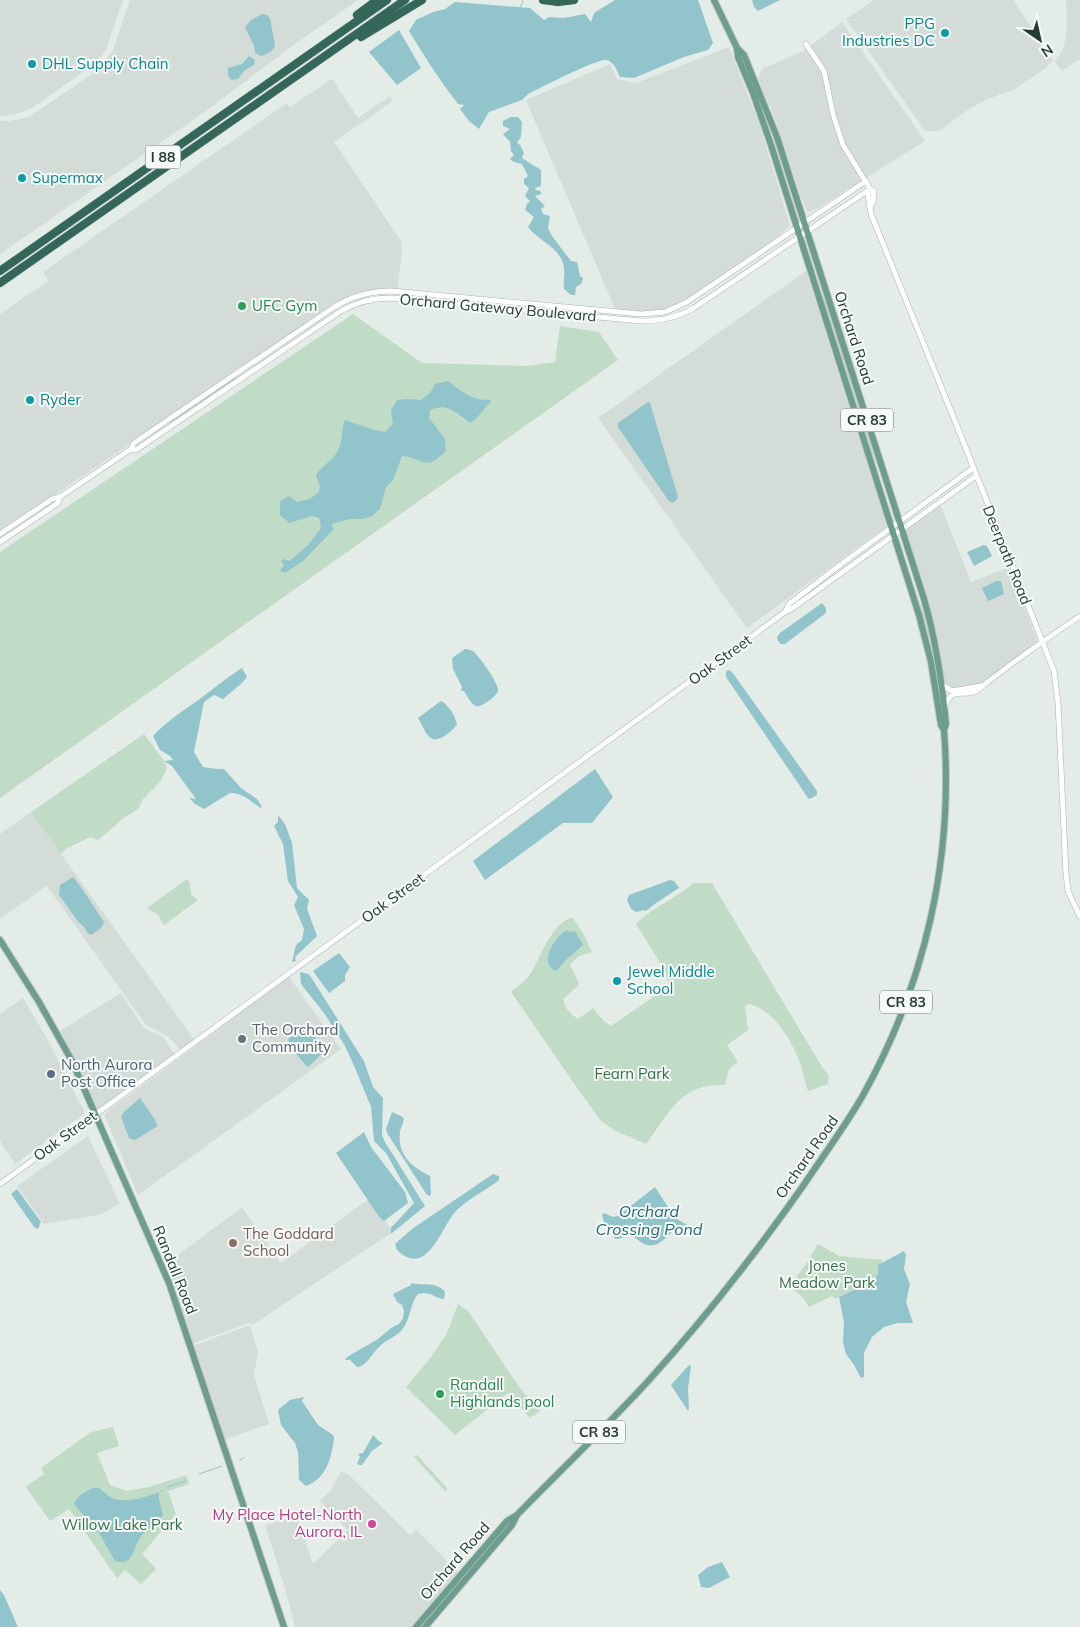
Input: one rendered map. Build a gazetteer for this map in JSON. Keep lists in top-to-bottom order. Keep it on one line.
{"streets":{"highway":["I 88"],"main road":["Orchard Road","CR 83","Randall Road"],"street":["Orchard Gateway Boulevard","Deerpath Road","Oak Street"]},"crossings":[["Orchard Gateway Boulevard","Orchard Road"],["Orchard Gateway Boulevard","Deerpath Road"],["Orchard Road","Oak Street"],["Deerpath Road","Oak Street"],["Oak Street","Randall Road"]],"water":["Orchard Crossing Pond"],"parks":["Fearn Park","Jones Meadow Park","Willow Lake Park"],"places":["PPG Industries DC","DHL Supply Chain","Supermax","UFC Gym","Ryder","Jewel Middle School","The Orchard Community","North Aurora Post Office","The Goddard School","Randall Highlands pool","My Place Hotel-North Aurora, IL"],"north":"bottom right"}
